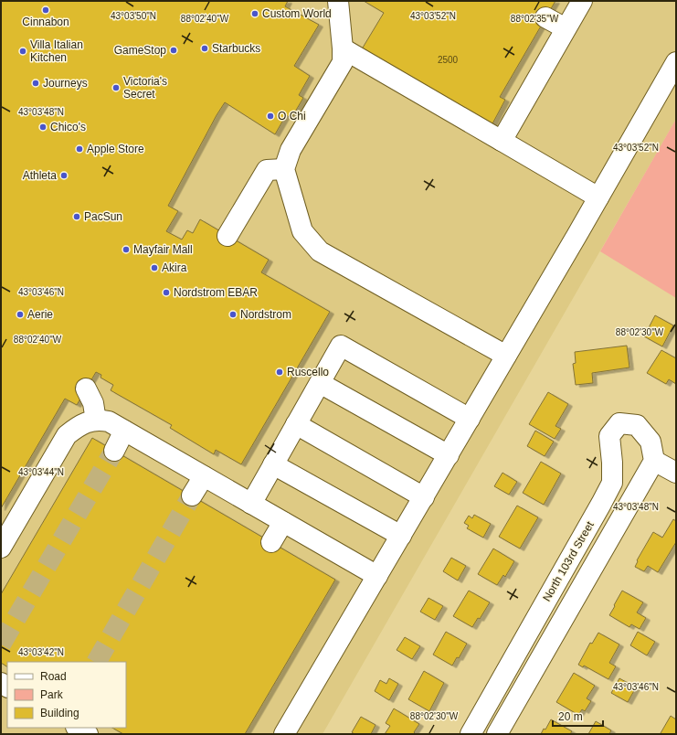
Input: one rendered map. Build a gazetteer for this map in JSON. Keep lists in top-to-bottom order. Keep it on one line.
{"streets":{"street":["North 103rd Street"]},"places":["Cinnabon","Custom World","Starbucks","GameStop","Villa Italian Kitchen","Journeys","Victoria's Secret","O Chi","Chico's","Apple Store","Athleta","PacSun","Mayfair Mall","Akira","Nordstrom EBAR","Aerie","Nordstrom","Ruscello"],"house_numbers":["2500"],"legend":["Road","Park","Building"],"scale_bar":"20 m","coordinates":["43°03'50\"N","43°03'52\"N","88°02'40\"W","88°02'35\"W","43°03'48\"N","43°03'46\"N","88°02'30\"W","43°03'44\"N","43°03'42\"N"]}
